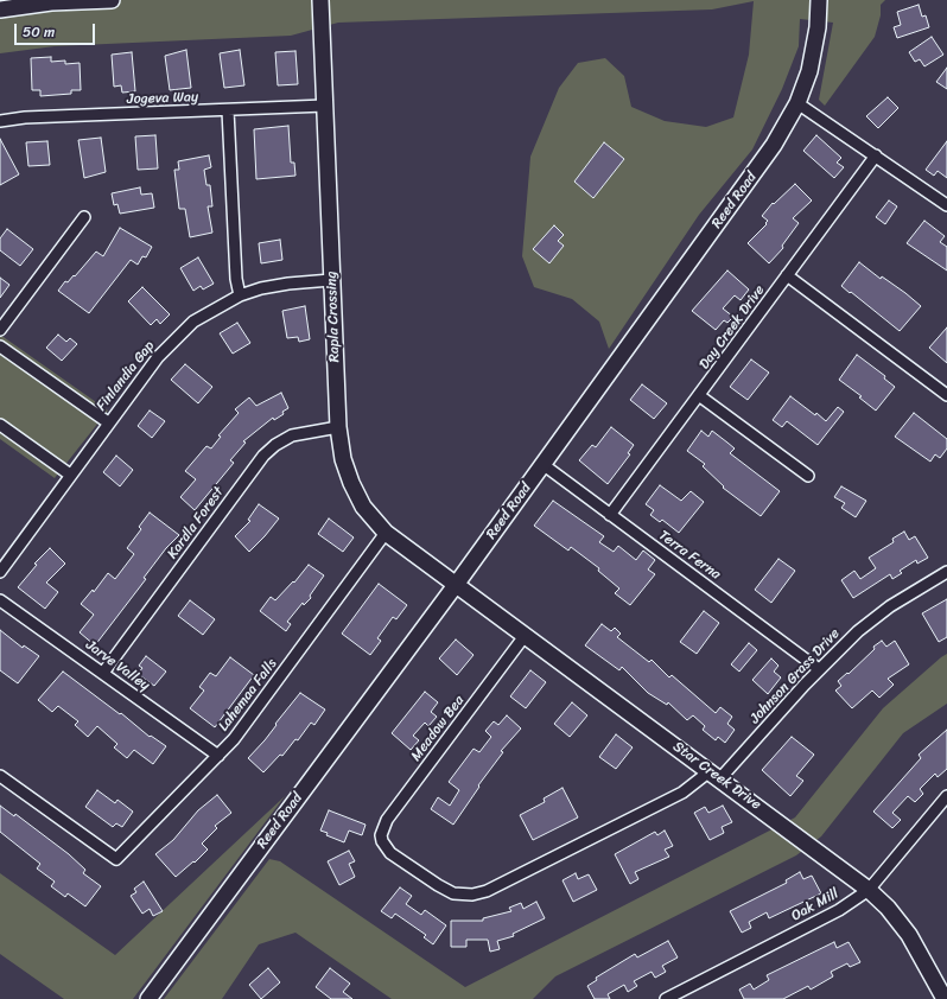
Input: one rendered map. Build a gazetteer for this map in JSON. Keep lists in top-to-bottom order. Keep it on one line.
{"streets":{"street":["Jogeva Way","Reed Road","Rapla Crossing","Day Creek Drive","Finlandia Gap","Kardla Forest","Terra Ferna","Jarve Valley","Johnson Grass Drive","Lahemaa Falls","Meadow Bea","Star Creek Drive","Oak Mill"]},"crossings":[["Jogeva Way","Rapla Crossing"],["Reed Road","Rapla Crossing"],["Reed Road","Terra Ferna"],["Reed Road","Star Creek Drive"],["Rapla Crossing","Finlandia Gap"],["Rapla Crossing","Kardla Forest"],["Rapla Crossing","Lahemaa Falls"],["Rapla Crossing","Star Creek Drive"],["Day Creek Drive","Terra Ferna"],["Kardla Forest","Jarve Valley"],["Terra Ferna","Johnson Grass Drive"],["Jarve Valley","Lahemaa Falls"],["Johnson Grass Drive","Meadow Bea"],["Johnson Grass Drive","Star Creek Drive"],["Meadow Bea","Star Creek Drive"],["Star Creek Drive","Oak Mill"]],"scale_bar":"50 m"}
